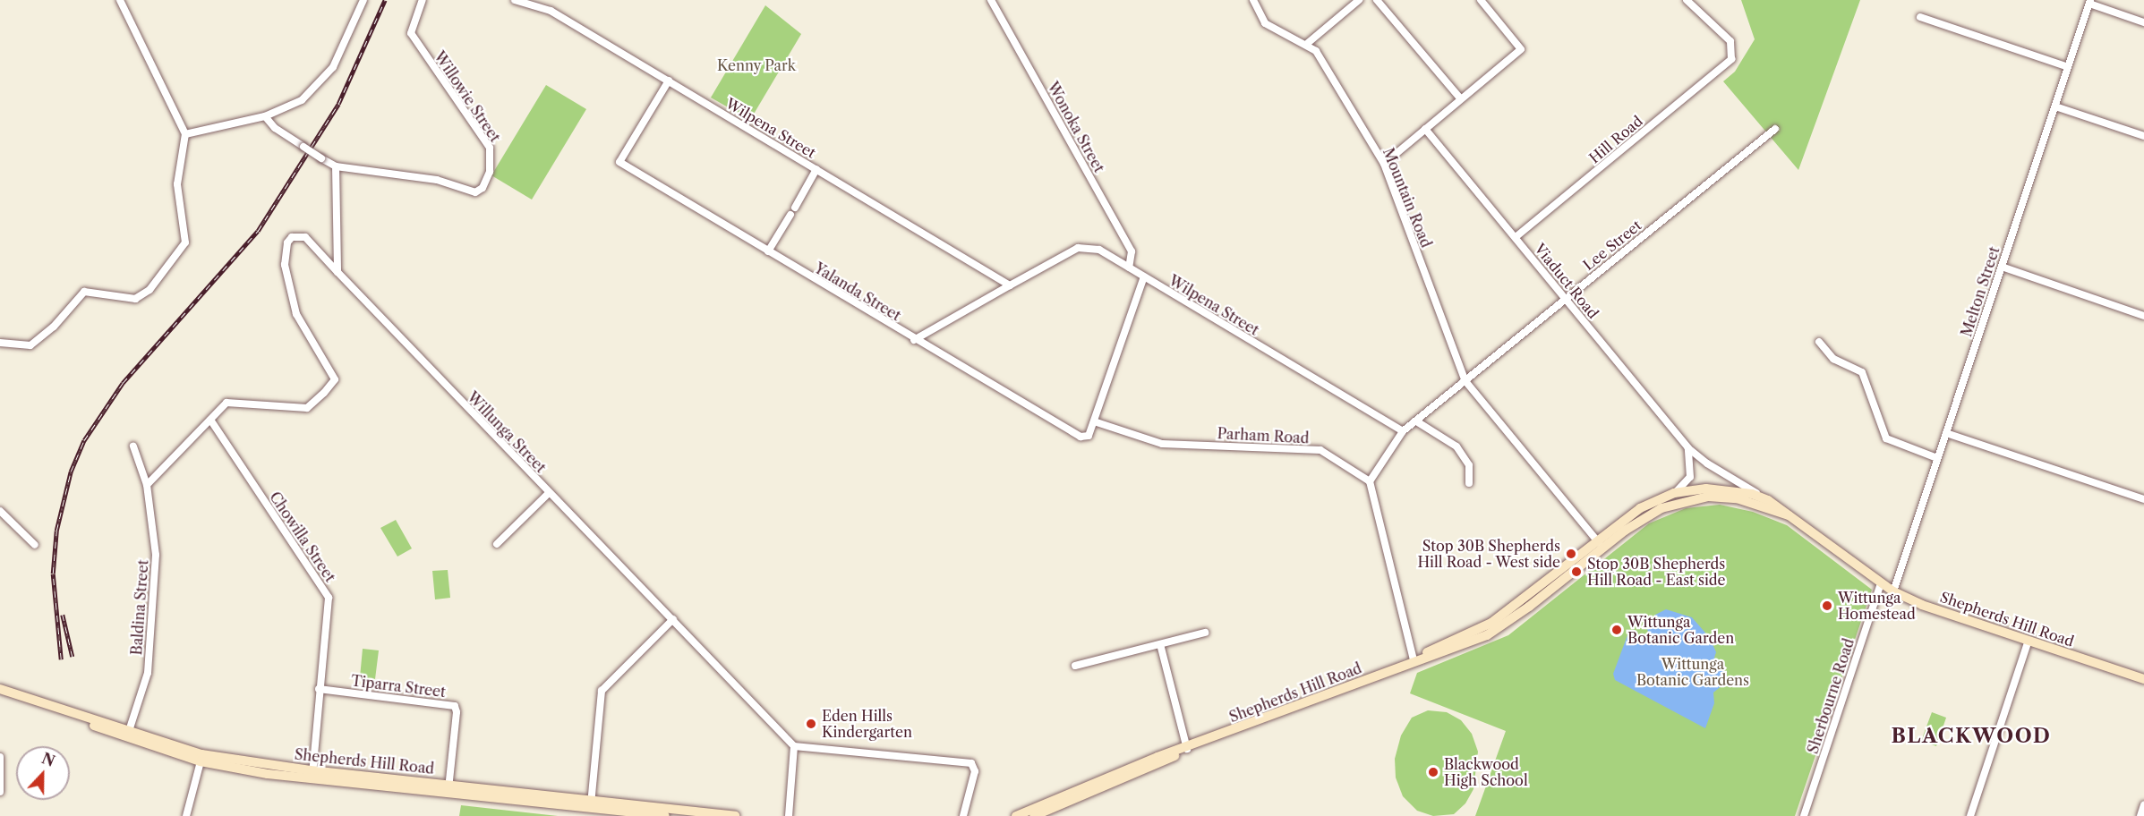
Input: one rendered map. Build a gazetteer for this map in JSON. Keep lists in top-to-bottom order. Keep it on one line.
{"streets":{"main road":["Shepherds Hill Road"],"street":["Willowie Street","Wonoka Street","Wilpena Street","Hill Road","Mountain Road","Lee Street","Viaduct Road","Yalanda Street","Melton Street","Willunga Street","Parham Road","Chowilla Street","Baldina Street","Tiparra Street","Sherbourne Road"]},"crossings":[["Wonoka Street","Wilpena Street"],["Wilpena Street","Yalanda Street"],["Hill Road","Viaduct Road"],["Mountain Road","Lee Street"],["Lee Street","Viaduct Road"],["Viaduct Road","Shepherds Hill Road"],["Yalanda Street","Parham Road"],["Melton Street","Shepherds Hill Road"],["Willunga Street","Chowilla Street"],["Chowilla Street","Shepherds Hill Road"],["Chowilla Street","Tiparra Street"],["Baldina Street","Shepherds Hill Road"],["Shepherds Hill Road","Tiparra Street"],["Shepherds Hill Road","Sherbourne Road"]],"districts":["BLACKWOOD"],"parks":["Kenny Park","Wittunga Botanic Gardens"],"places":["Stop 30B Shepherds Hill Road - West side","Stop 30B Shepherds Hill Road - East side","Wittunga Homestead","Wittunga Botanic Garden","Eden Hills Kindergarten","Blackwood High School"],"north":"top"}
